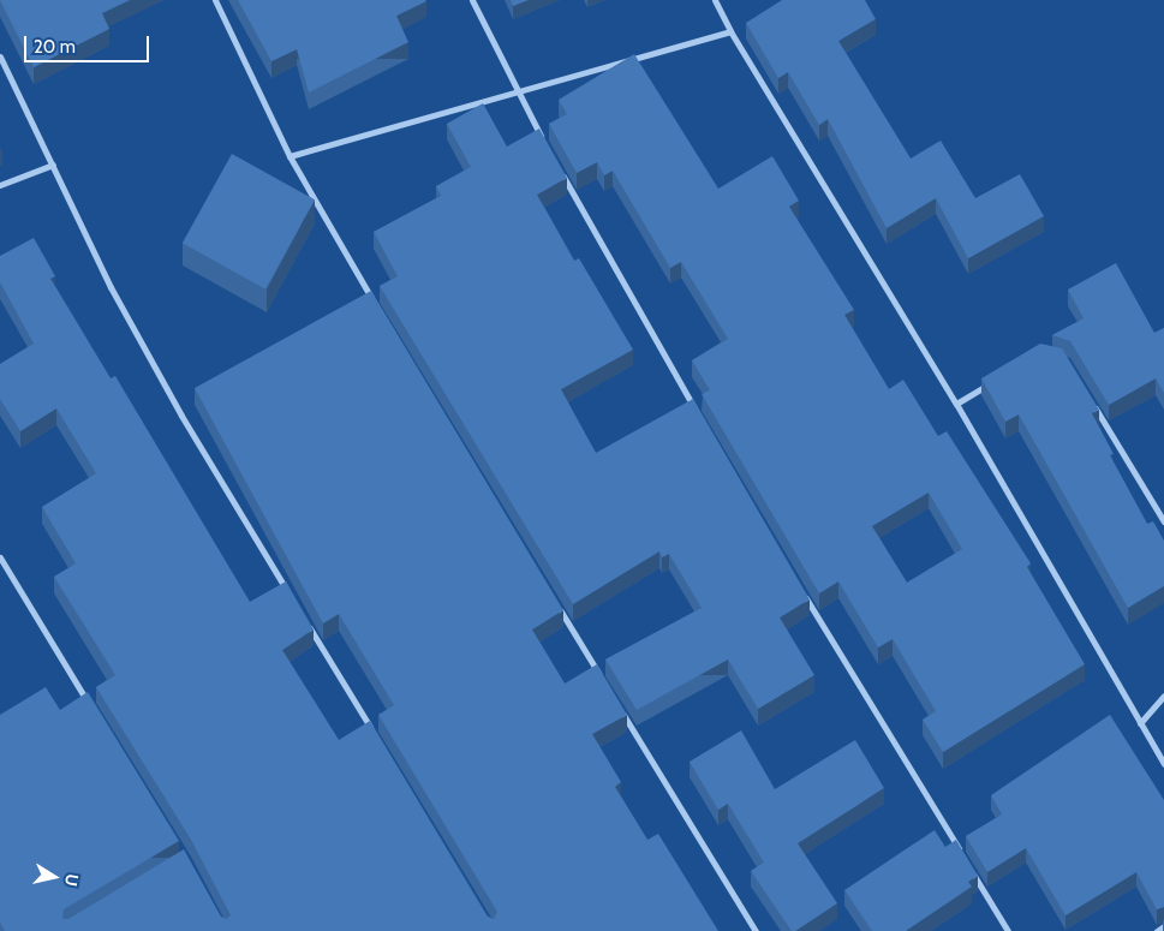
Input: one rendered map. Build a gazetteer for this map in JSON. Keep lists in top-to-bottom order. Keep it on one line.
{"scale_bar":"20 m","north":"right"}
